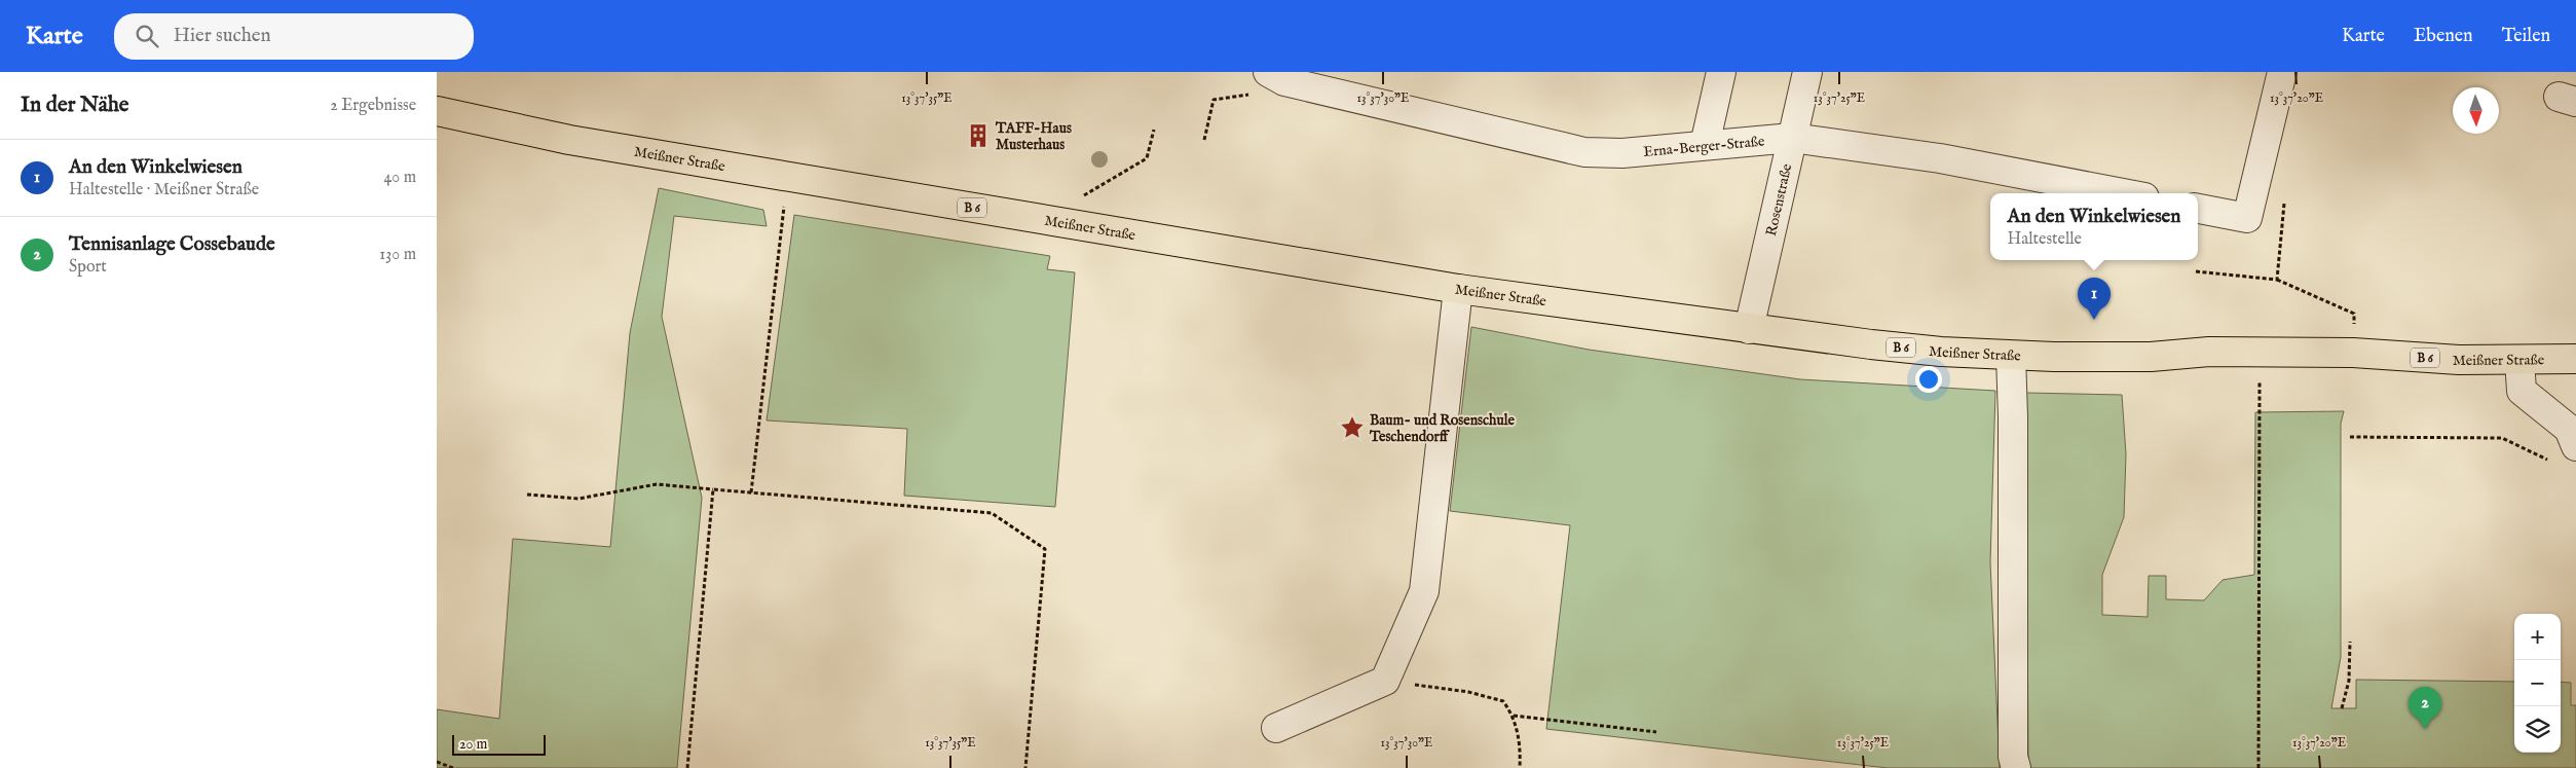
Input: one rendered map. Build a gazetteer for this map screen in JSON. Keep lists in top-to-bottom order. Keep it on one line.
{"streets":{"main road":["Meißner Straße","B 6"],"street":["Erna-Berger-Straße","Rosenstraße"]},"crossings":[["Erna-Berger-Straße","Rosenstraße"],["Meißner Straße","Rosenstraße"]],"places":{"building":["TAFF-Haus Musterhaus"],"place":["Baum- und Rosenschule Teschendorff"]},"scale_bar":"20 m","north":"bottom","page":{"header":"Karte","search":"Hier suchen","nav":["Karte","Ebenen","Teilen"],"heading":["In der Nähe","2 Ergebnisse"],"list":[{"mark":"1","name":"An den Winkelwiesen","note":"Haltestelle · Meißner Straße","value":"40 m"},{"mark":"2","name":"Tennisanlage Cossebaude","note":"Sport","value":"130 m"}],"popup":["An den Winkelwiesen","Haltestelle"],"pins":["1","2"],"map_buttons":["+","−"],"scale":"20 m"},"coordinates":["13°37'35\"E","13°37'30\"E","13°37'25\"E","13°37'20\"E"]}
